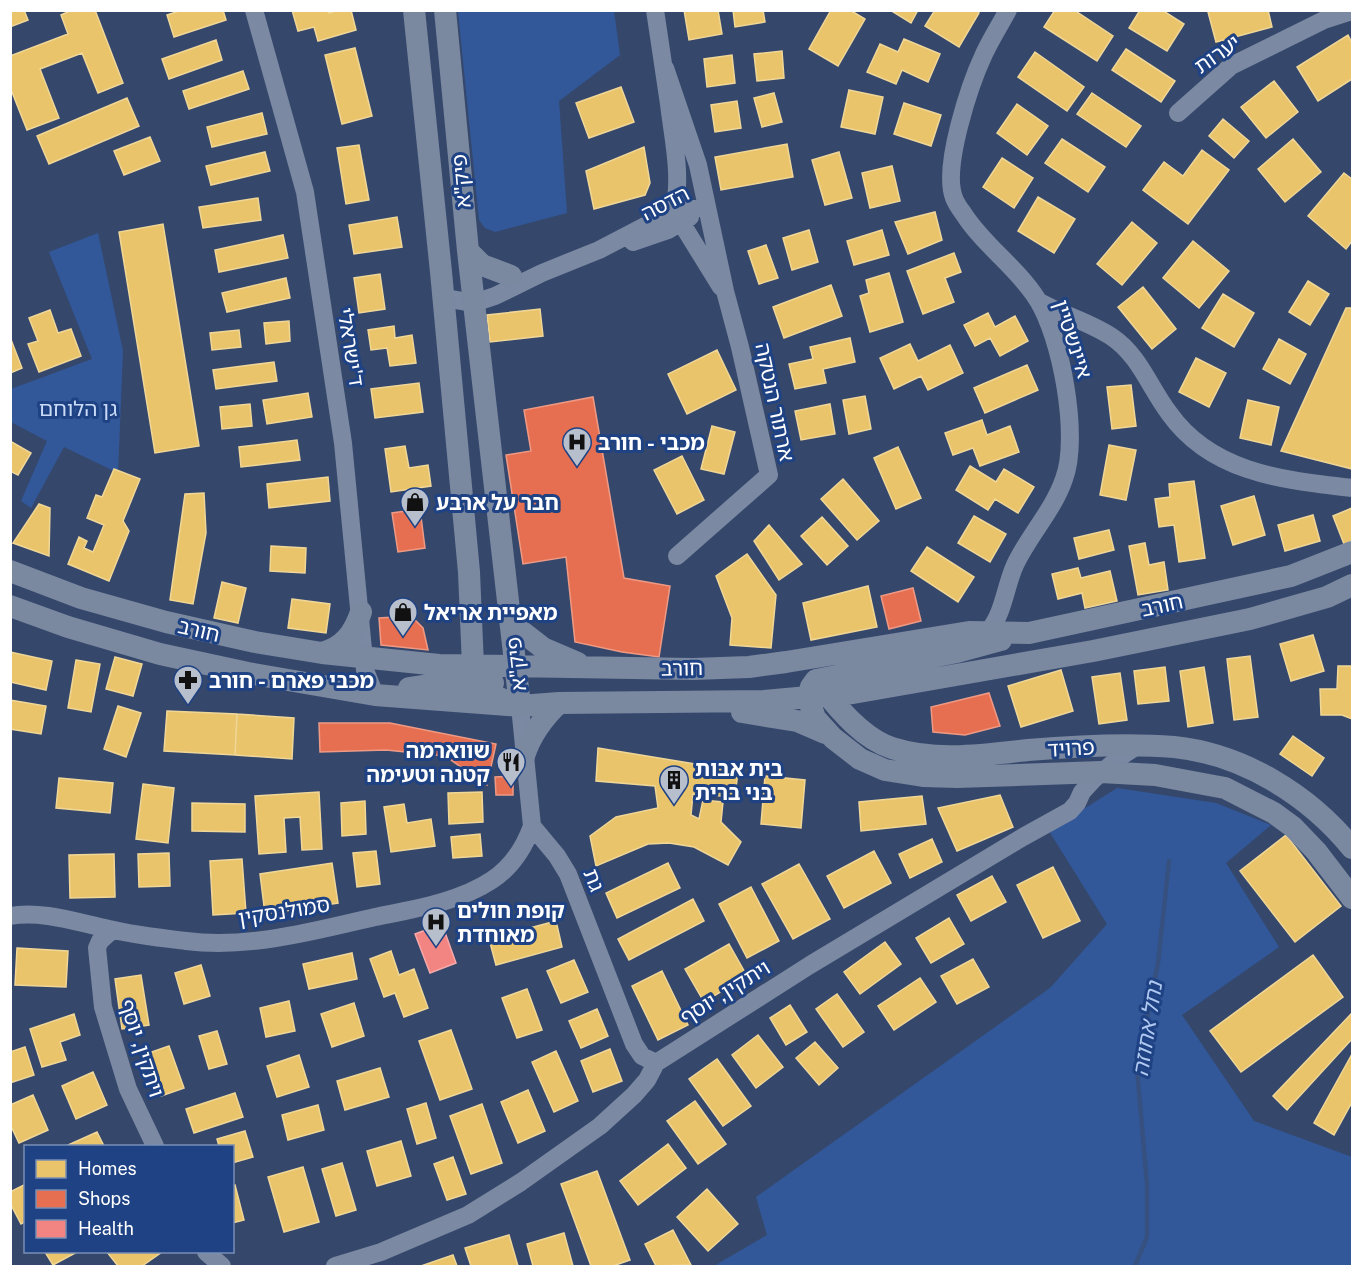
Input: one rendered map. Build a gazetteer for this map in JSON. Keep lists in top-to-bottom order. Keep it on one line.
{"streets":{"main road":["פיק\"א","חורב","פרויד"],"street":["יערות","הדסה","איינשטיין","ד'ישראלי","ארתור הנטקה","גת","סמולנסקין","ויתקין, יוסף"]},"crossings":[["פיק\"א","הדסה"],["פיק\"א","חורב"],["הדסה","ארתור הנטקה"],["איינשטיין","חורב"],["ד'ישראלי","חורב"],["חורב","פרויד"],["פרויד","ויתקין, יוסף"],["גת","סמולנסקין"],["גת","ויתקין, יוסף"],["סמולנסקין","ויתקין, יוסף"]],"water":["נחל אחוזה"],"parks":["גן הלוחם"],"places":{"hospital":["מכבי - חורב","קופת חולים מאוחדת"],"shop":["חבר על ארבע","מאפיית אריאל"],"pharmacy":["מכבי פארם - חורב"],"restaurant":["שווארמה קטנה וטעימה"],"building":["בית אבות בני ברית"]},"legend":["Homes","Shops","Health"]}
